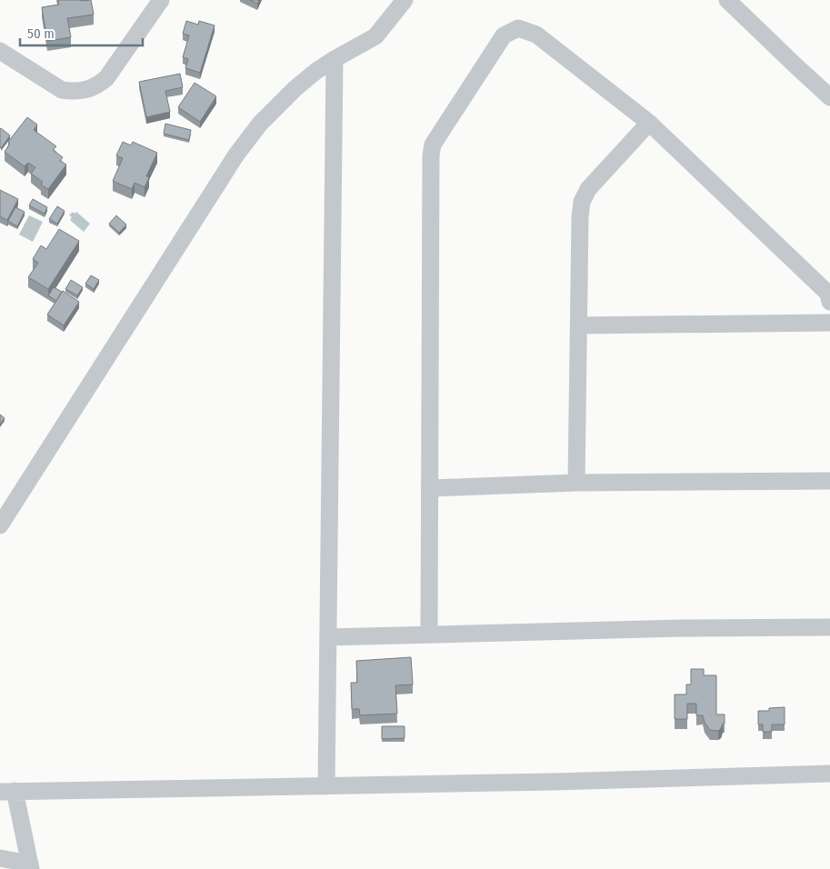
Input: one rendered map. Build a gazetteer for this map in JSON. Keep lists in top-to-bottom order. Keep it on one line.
{"scale_bar":"50 m"}
